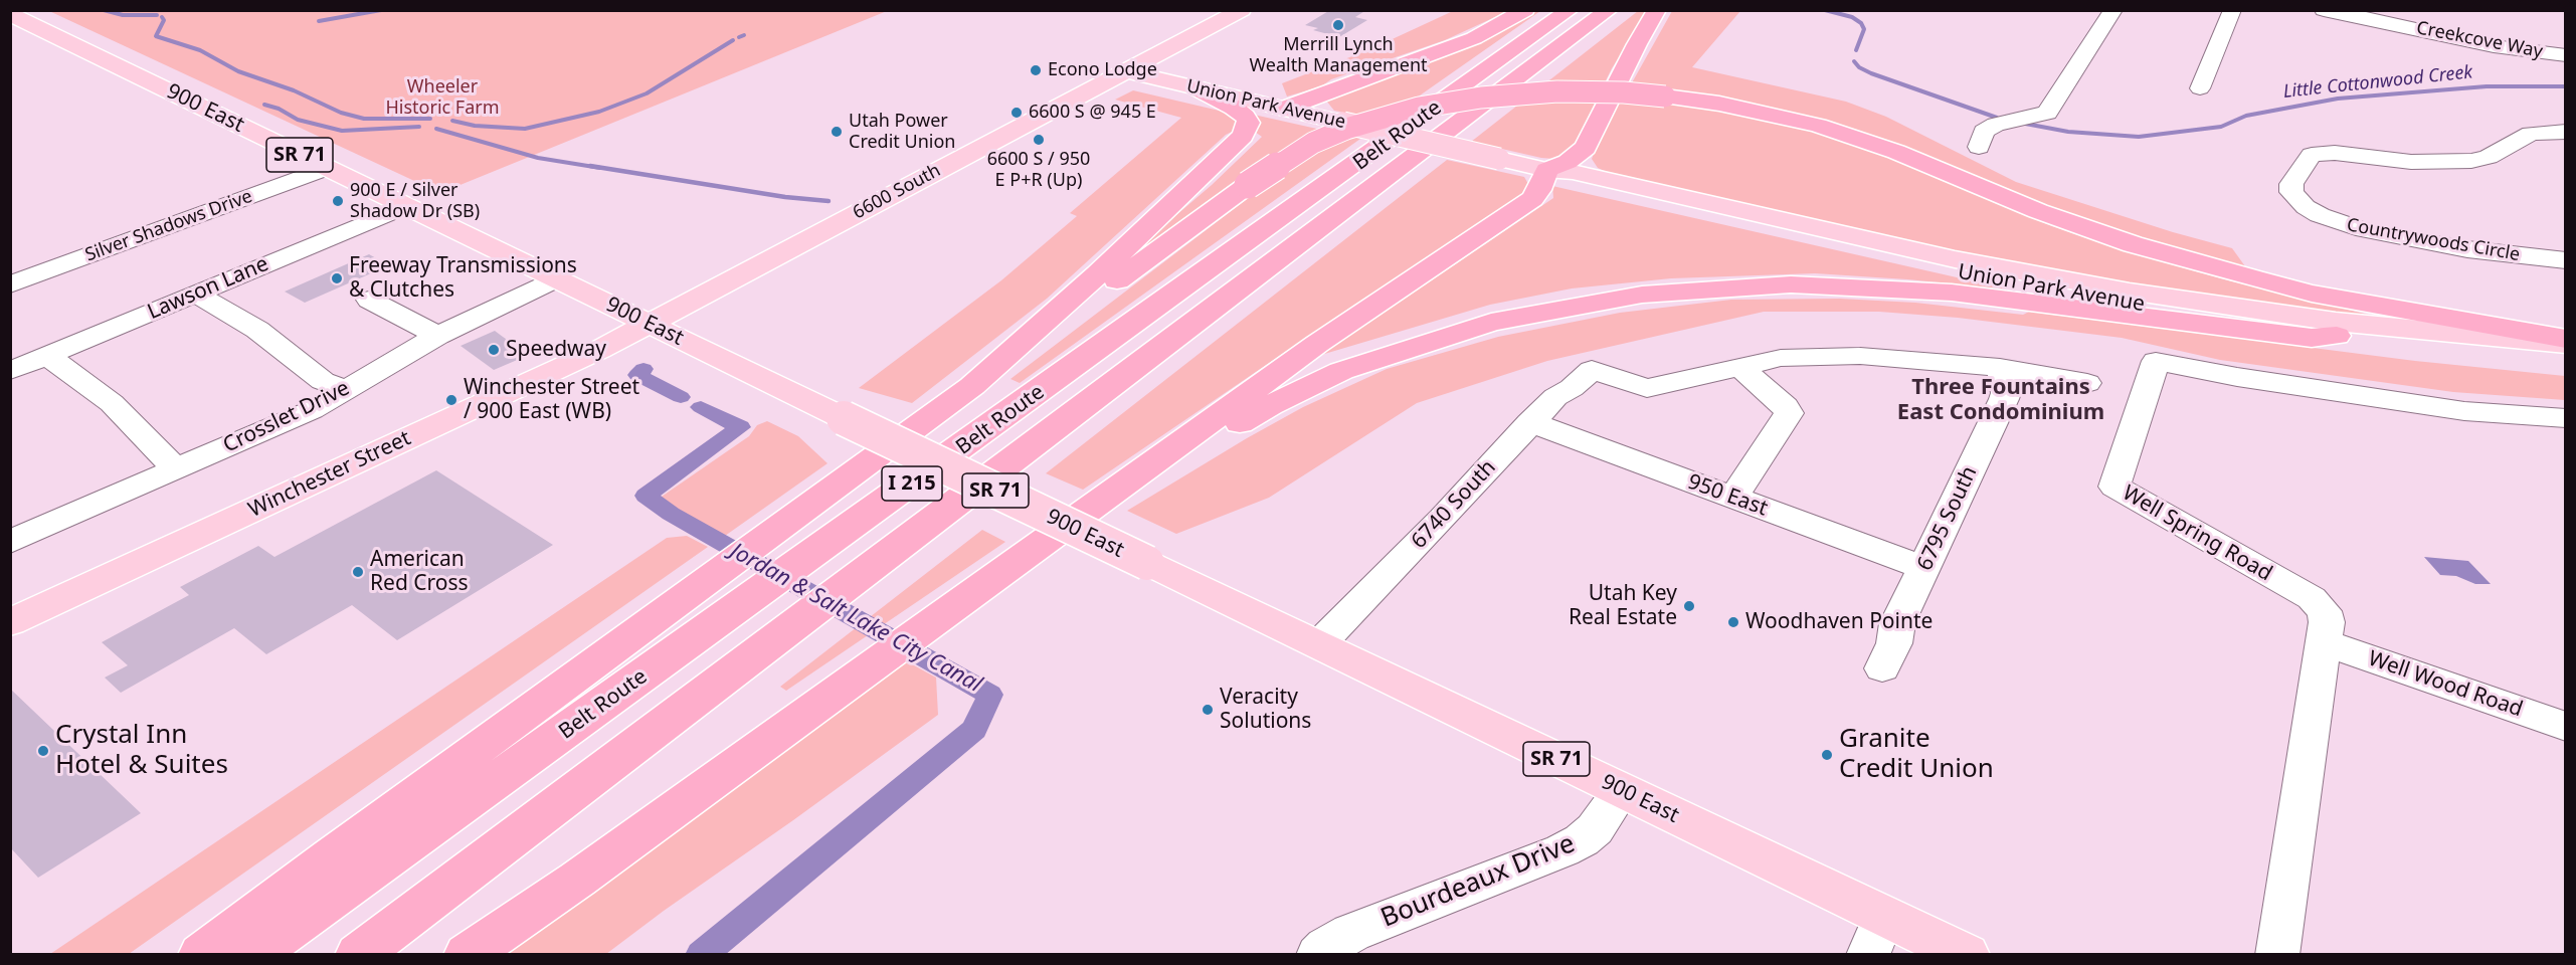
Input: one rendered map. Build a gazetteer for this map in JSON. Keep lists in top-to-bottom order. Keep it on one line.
{"streets":{"highway":["Belt Route","I 215"],"main road":["Union Park Avenue","900 East","SR 71","6600 South","Winchester Street"],"street":["Creekcove Way","Silver Shadows Drive","Countrywoods Circle","Lawson Lane","Crosslet Drive","950 East","6740 South","6795 South","Well Spring Road","Well Wood Road","Bourdeaux Drive"]},"crossings":[["Union Park Avenue","6600 South"],["900 East","6600 South"],["900 East","Silver Shadows Drive"],["900 East","Lawson Lane"],["900 East","Crosslet Drive"],["900 East","Winchester Street"],["900 East","6740 South"],["900 East","Bourdeaux Drive"],["6600 South","Winchester Street"],["950 East","6740 South"],["950 East","6795 South"],["Well Spring Road","Well Wood Road"]],"districts":["Three Fountains East Condominium"],"water":["Little Cottonwood Creek","Jordan & Salt Lake City Canal"],"parks":["Wheeler Historic Farm"],"places":["Merrill Lynch Wealth Management","Econo Lodge","6600 S @ 945 E","Utah Power Credit Union","6600 S / 950 E P+R (Up)","900 E / Silver Shadow Dr (SB)","Freeway Transmissions & Clutches","Speedway","Winchester Street / 900 East (WB)","American Red Cross","Utah Key Real Estate","Woodhaven Pointe","Veracity Solutions","Crystal Inn Hotel & Suites","Granite Credit Union"]}
